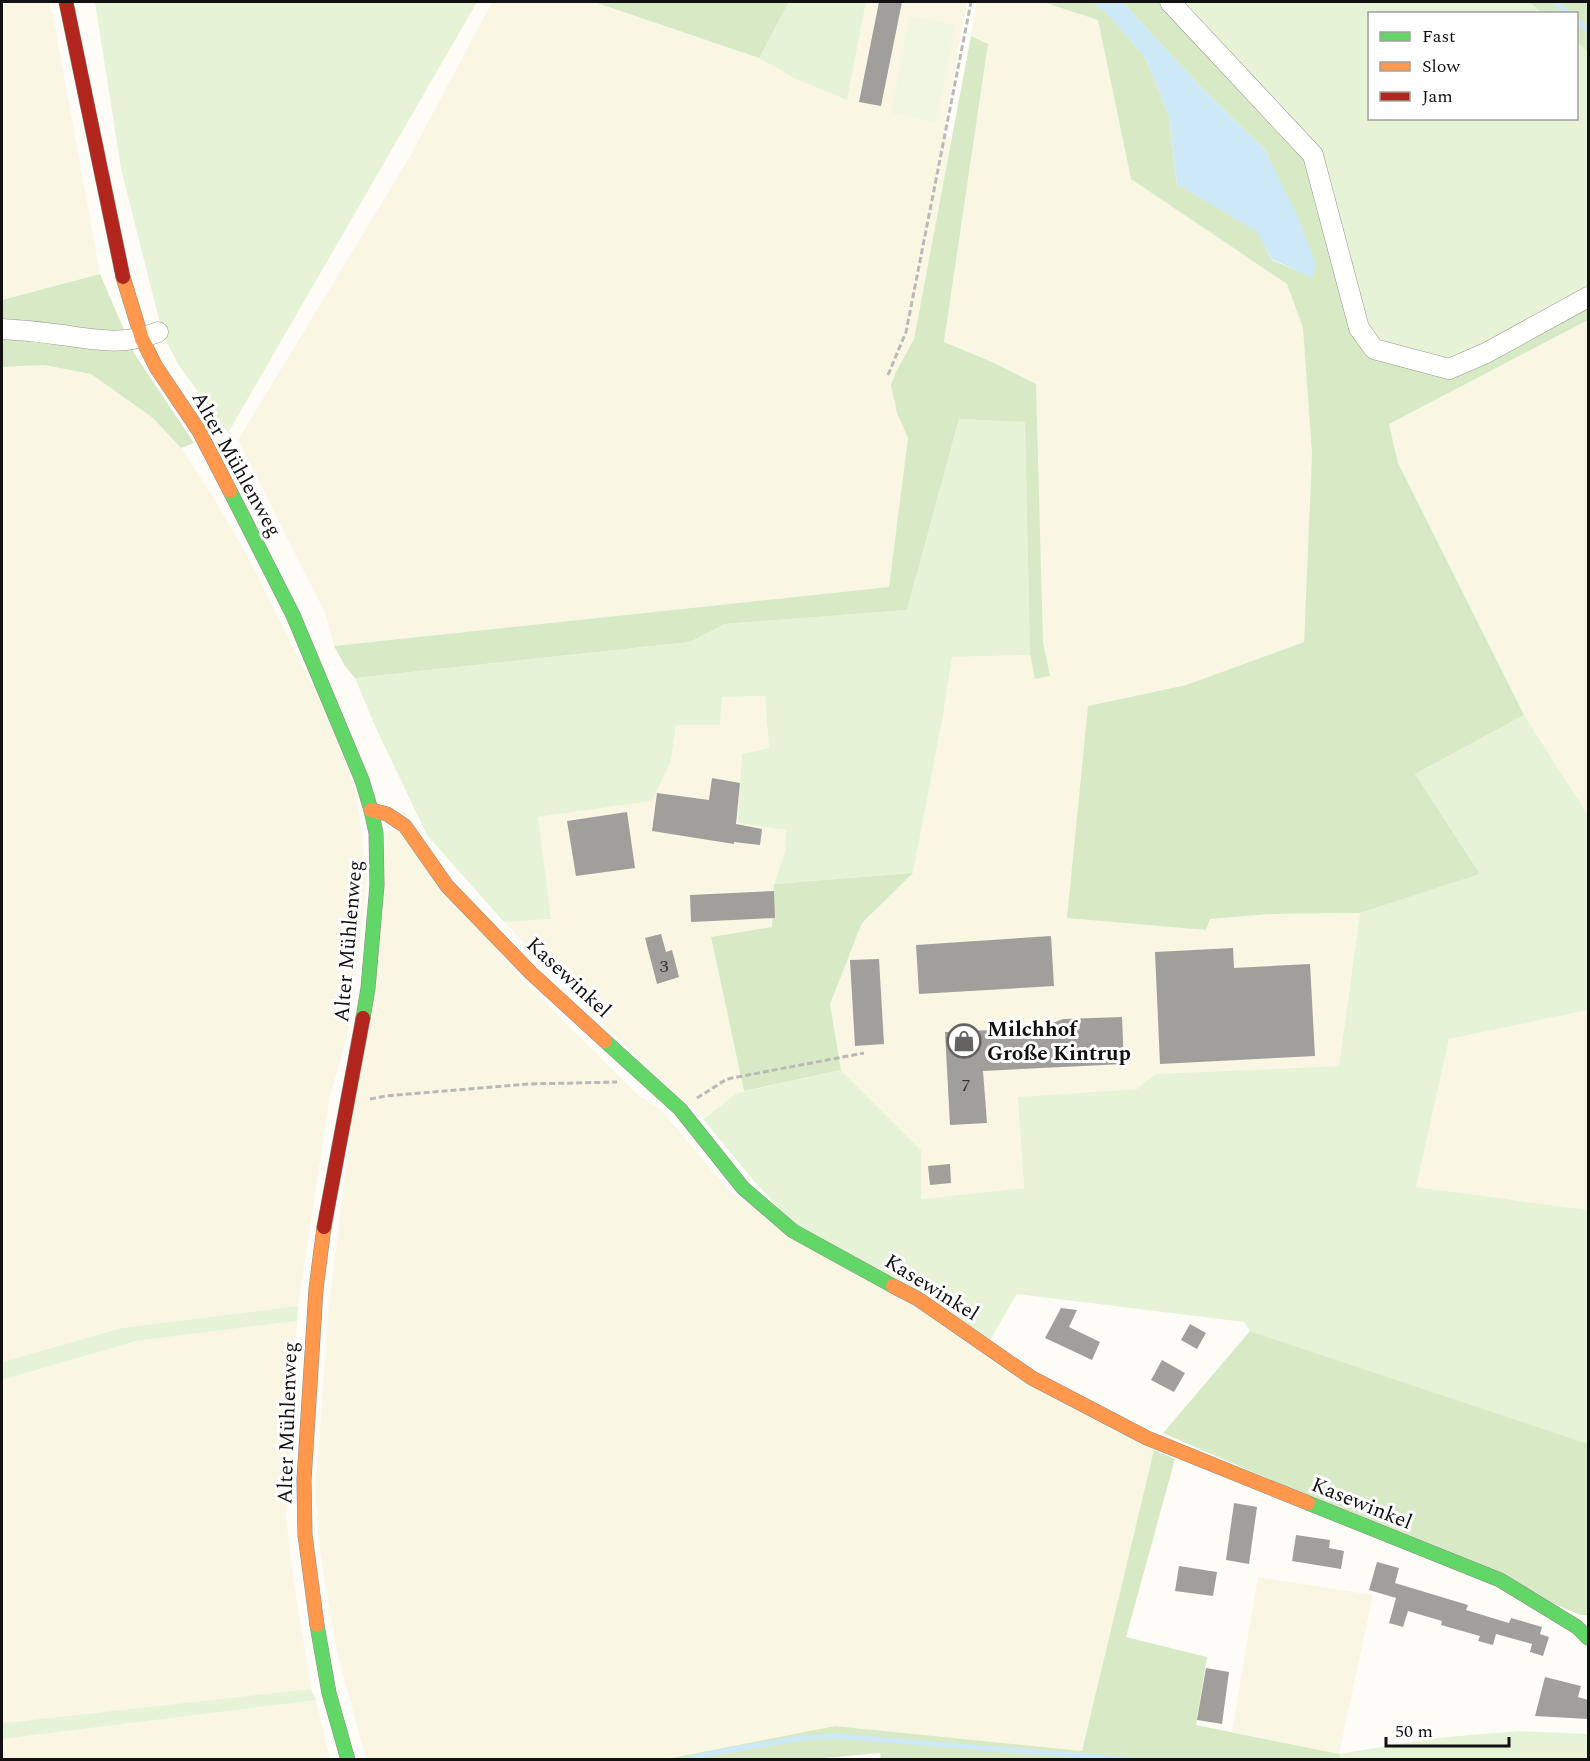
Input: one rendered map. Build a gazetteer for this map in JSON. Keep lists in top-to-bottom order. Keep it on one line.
{"streets":{"street":["Alter Mühlenweg","Kasewinkel"]},"crossings":[["Alter Mühlenweg","Kasewinkel"]],"places":{"shop":["Milchhof Große Kintrup"]},"house_numbers":["3","7"],"legend":["Fast","Slow","Jam"],"scale_bar":"50 m"}
